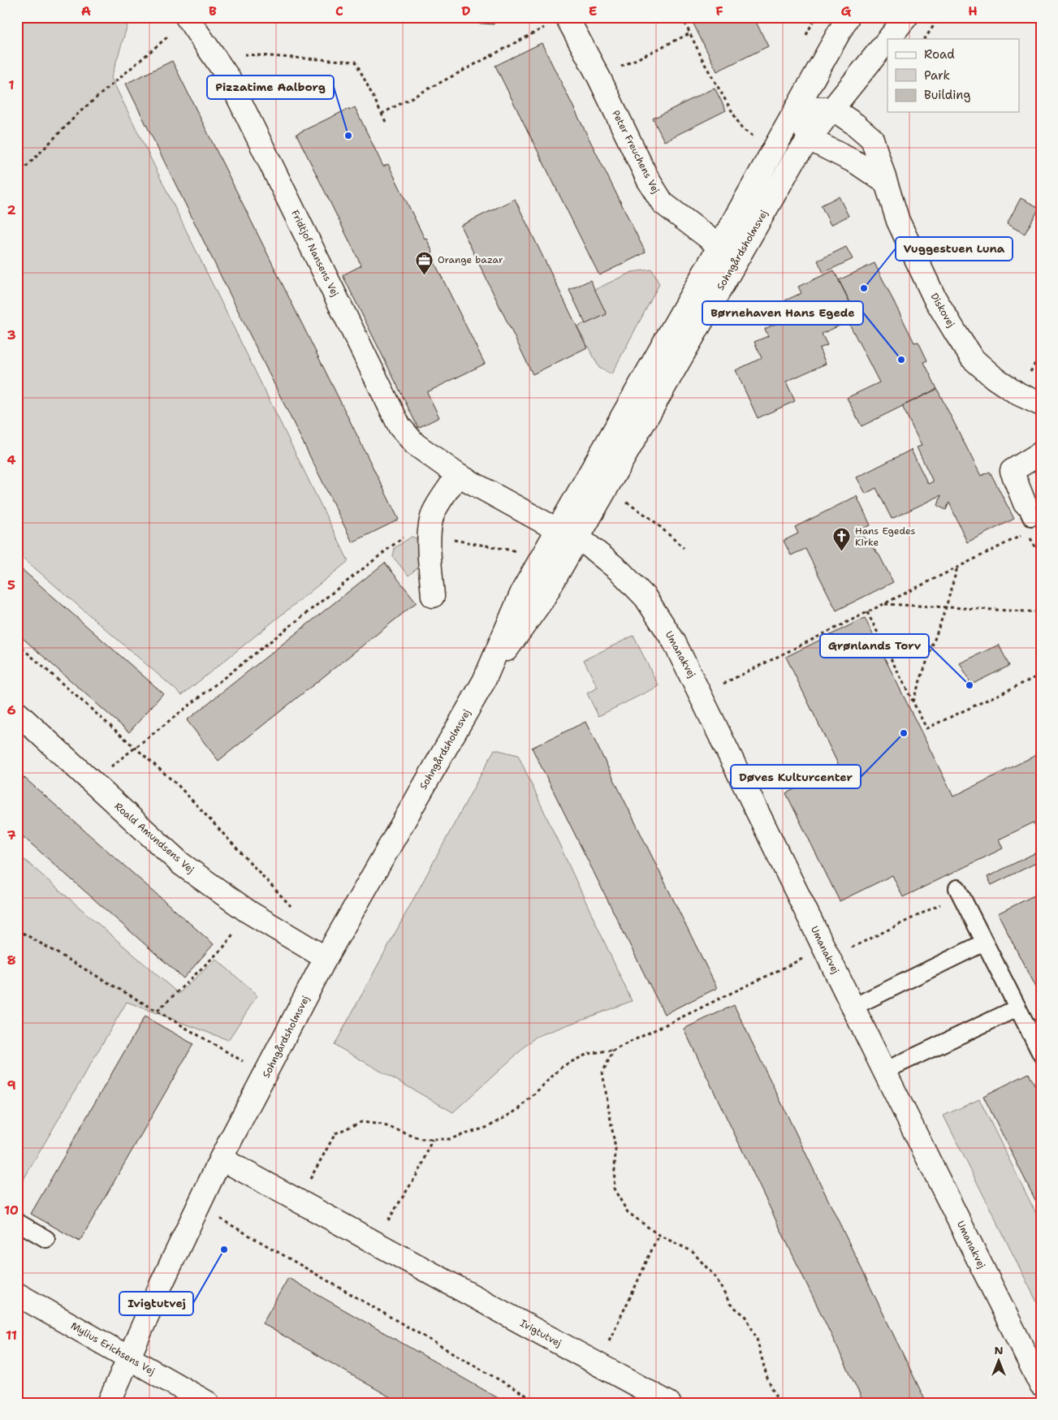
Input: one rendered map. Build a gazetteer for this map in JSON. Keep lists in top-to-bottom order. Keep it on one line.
{"streets":{"street":["Peter Freuchens Vej","Sohngårdsholmsvej","Fridtjof Nansens Vej","Diskovej","Umanakvej","Roald Amundsens Vej","Ivigtutvej","Mylius Erichsens Vej"]},"crossings":[["Peter Freuchens Vej","Sohngårdsholmsvej"],["Sohngårdsholmsvej","Fridtjof Nansens Vej"],["Sohngårdsholmsvej","Diskovej"],["Sohngårdsholmsvej","Umanakvej"],["Sohngårdsholmsvej","Roald Amundsens Vej"],["Sohngårdsholmsvej","Ivigtutvej"],["Sohngårdsholmsvej","Mylius Erichsens Vej"],["Fridtjof Nansens Vej","Umanakvej"]],"places":{"other":["Pizzatime Aalborg","Vuggestuen Luna","Børnehaven Hans Egede","Grønlands Torv","Døves Kulturcenter","Ivigtutvej"],"office":["Orange bazar"],"church":["Hans Egedes Kirke"]},"legend":["Road","Park","Building"],"north":"top","grid":{"columns":["A","B","C","D","E","F","G","H"],"rows":["1","2","3","4","5","6","7","8","9","10","11"]}}
